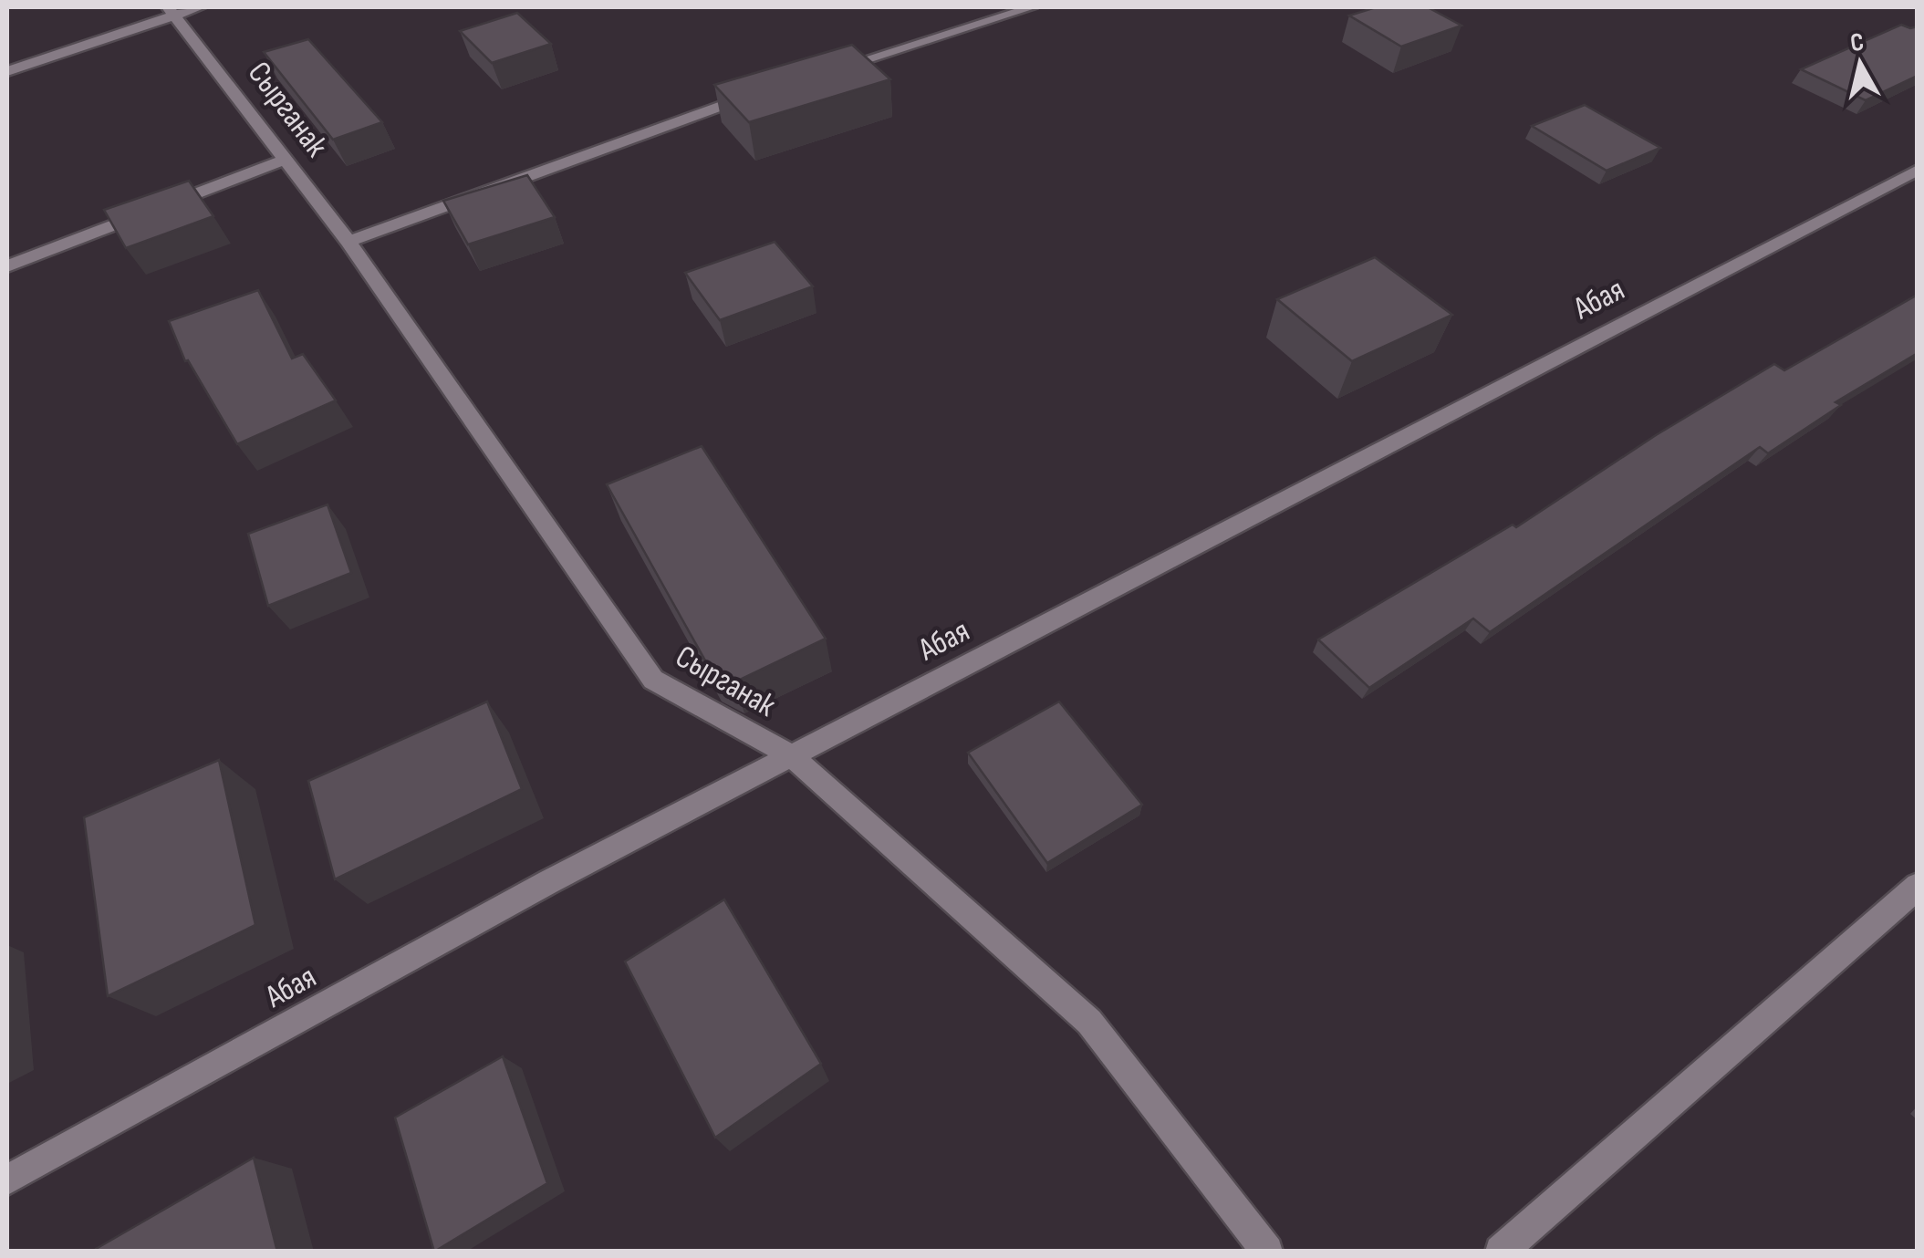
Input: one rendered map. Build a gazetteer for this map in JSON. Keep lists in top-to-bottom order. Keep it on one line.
{"streets":{"street":["Сырганак","Абая"]},"crossings":[["Сырганак","Абая"]],"north":"top"}
